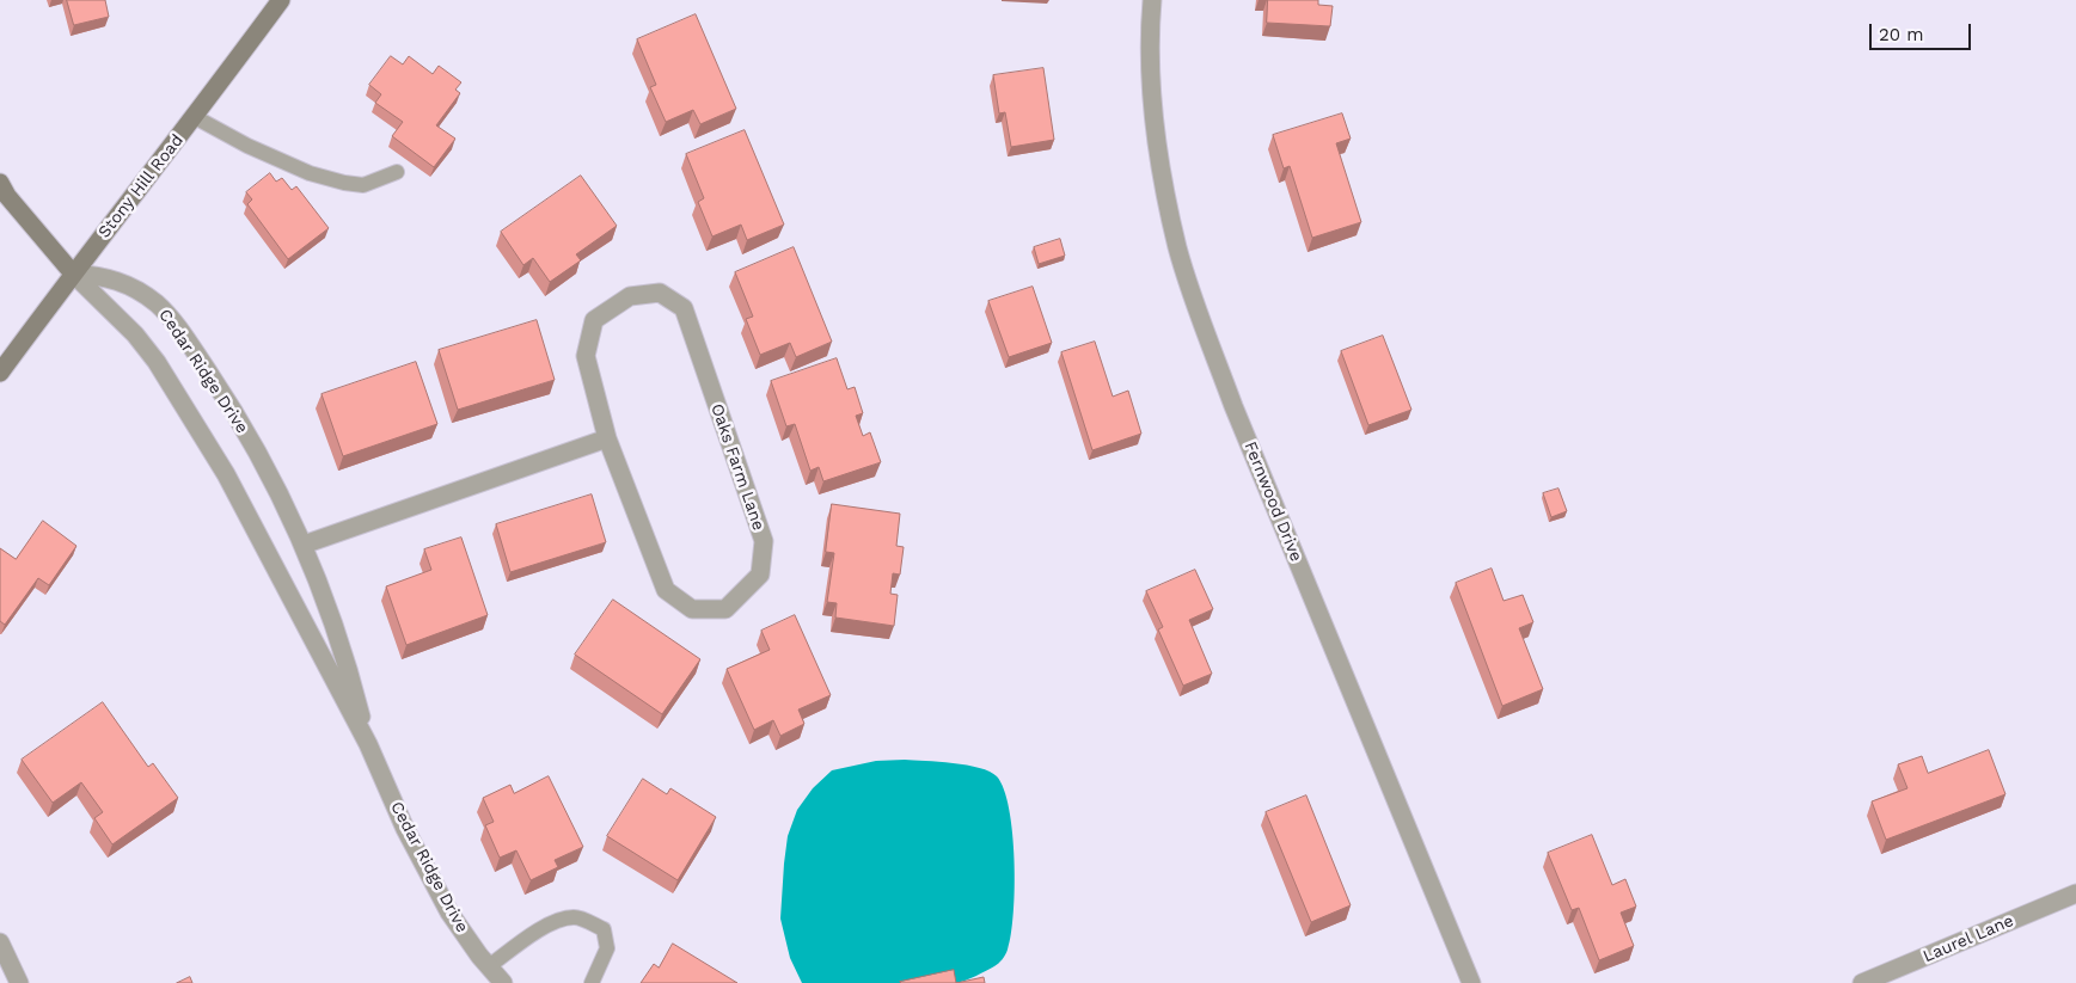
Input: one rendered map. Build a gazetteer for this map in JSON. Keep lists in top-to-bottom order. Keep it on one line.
{"streets":{"main road":["Stony Hill Road"],"street":["Cedar Ridge Drive","Oaks Farm Lane","Fernwood Drive","Laurel Lane"]},"crossings":[["Stony Hill Road","Cedar Ridge Drive"]],"scale_bar":"20 m"}
